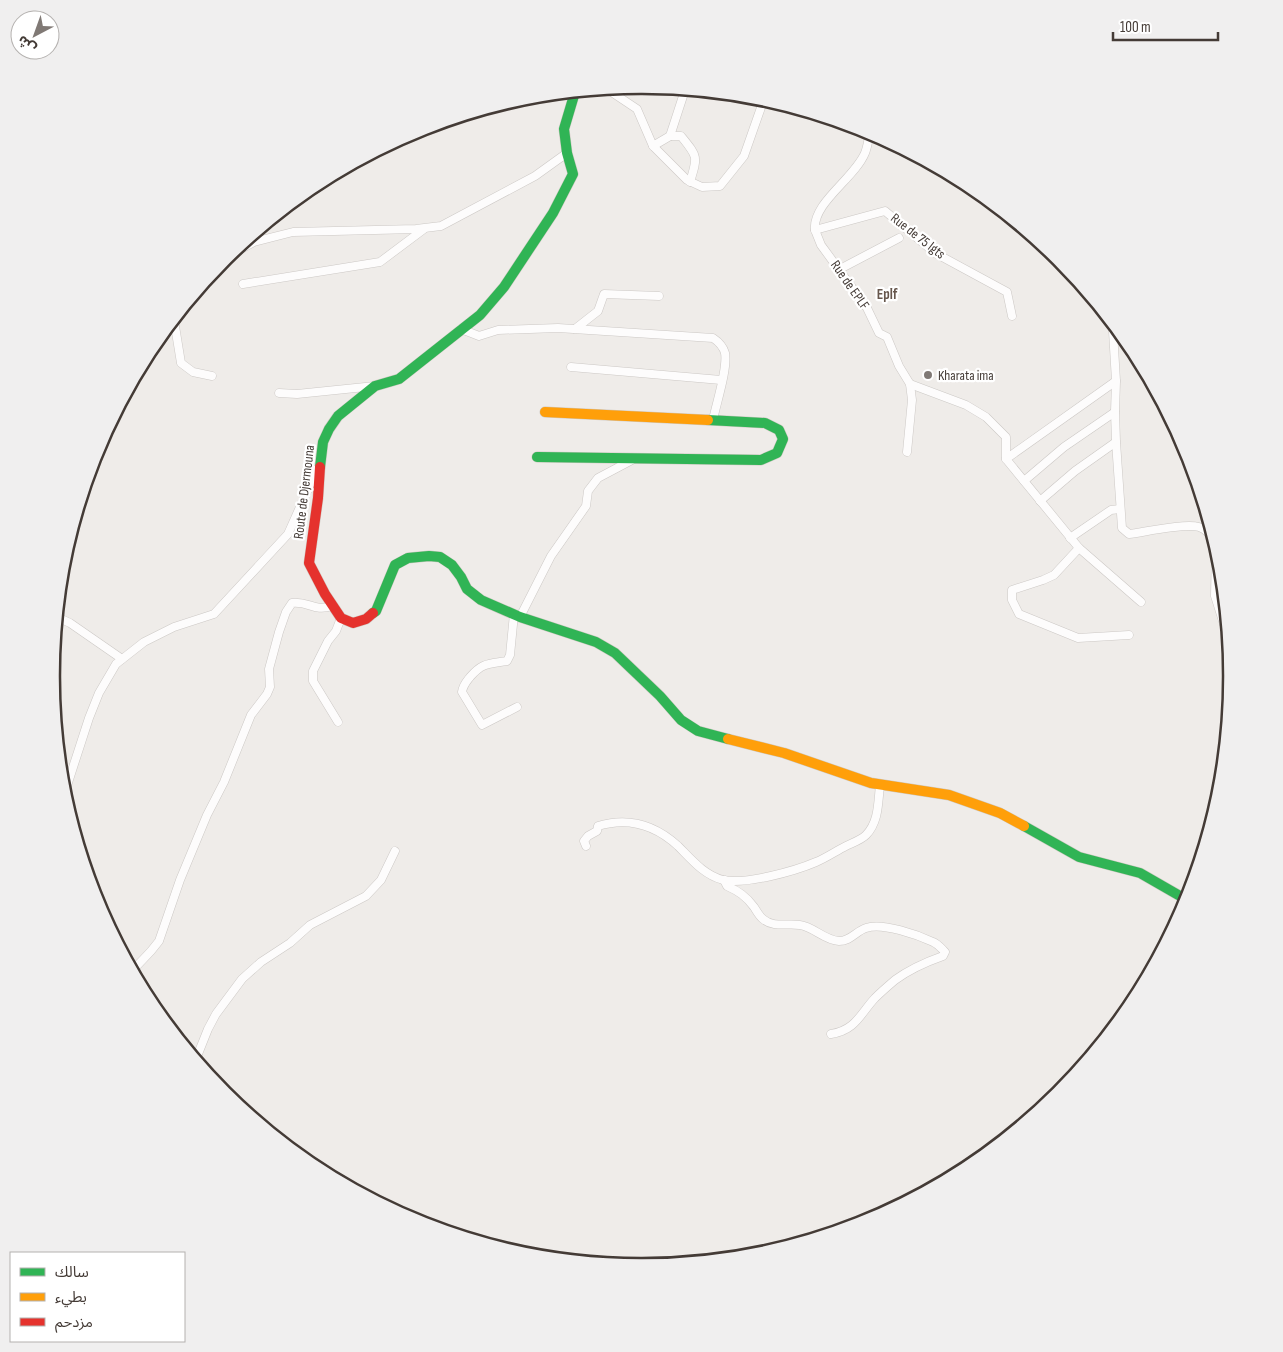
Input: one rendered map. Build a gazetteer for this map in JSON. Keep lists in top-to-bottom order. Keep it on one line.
{"streets":{"street":["Rue de 75 lgts","Rue de EPLF","Route de Djermouna"]},"crossings":[["Rue de 75 lgts","Rue de EPLF"]],"districts":["Eplf"],"places":["Kharata ima"],"legend":["سالك","بطيء","مزدحم"],"scale_bar":"100 m","north":"bottom left"}
